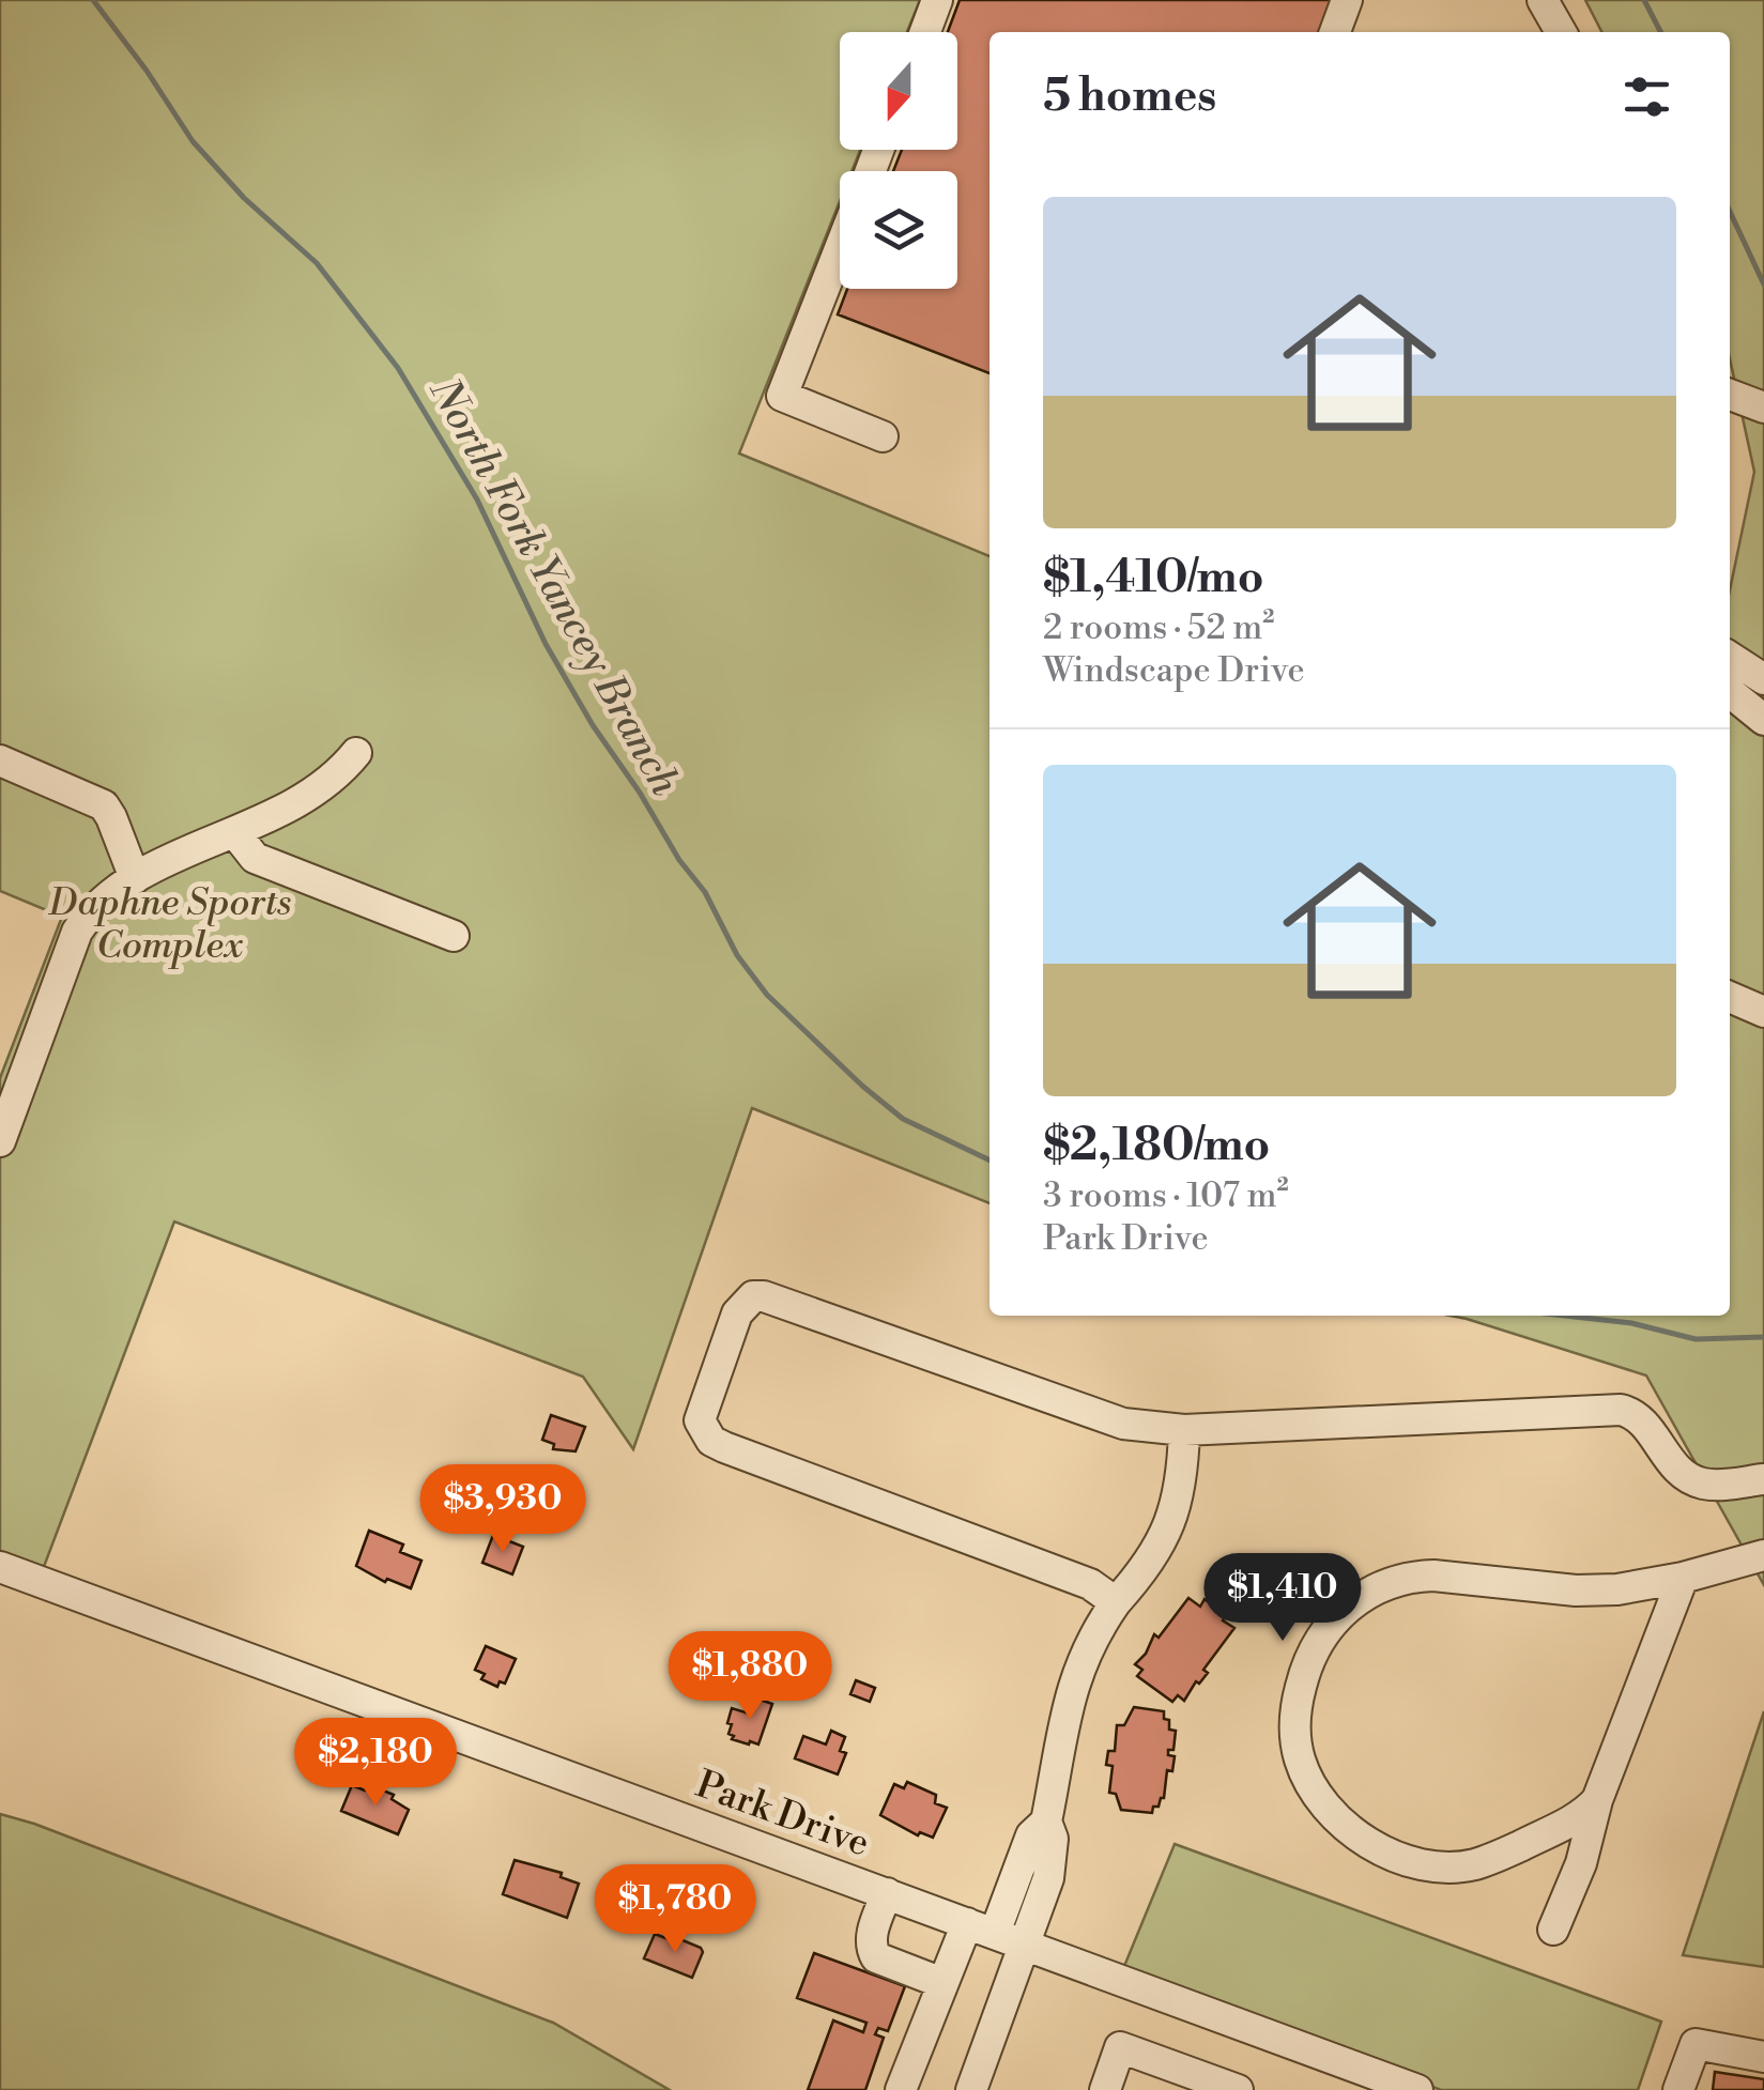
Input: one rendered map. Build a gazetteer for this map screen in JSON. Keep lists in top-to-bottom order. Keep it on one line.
{"streets":{"street":["Park Drive"]},"water":["North Fork Yancey Branch"],"parks":["Daphne Sports Complex"],"north":"bottom","page":{"heading":"5 homes","list":[{"name":"$1,410/mo","note":"2 rooms · 52 m² · Windscape Drive"},{"name":"$2,180/mo","note":"3 rooms · 107 m² · Park Drive"}],"price":["$3,930","$1,410","$1,880","$2,180","$1,780"]}}
